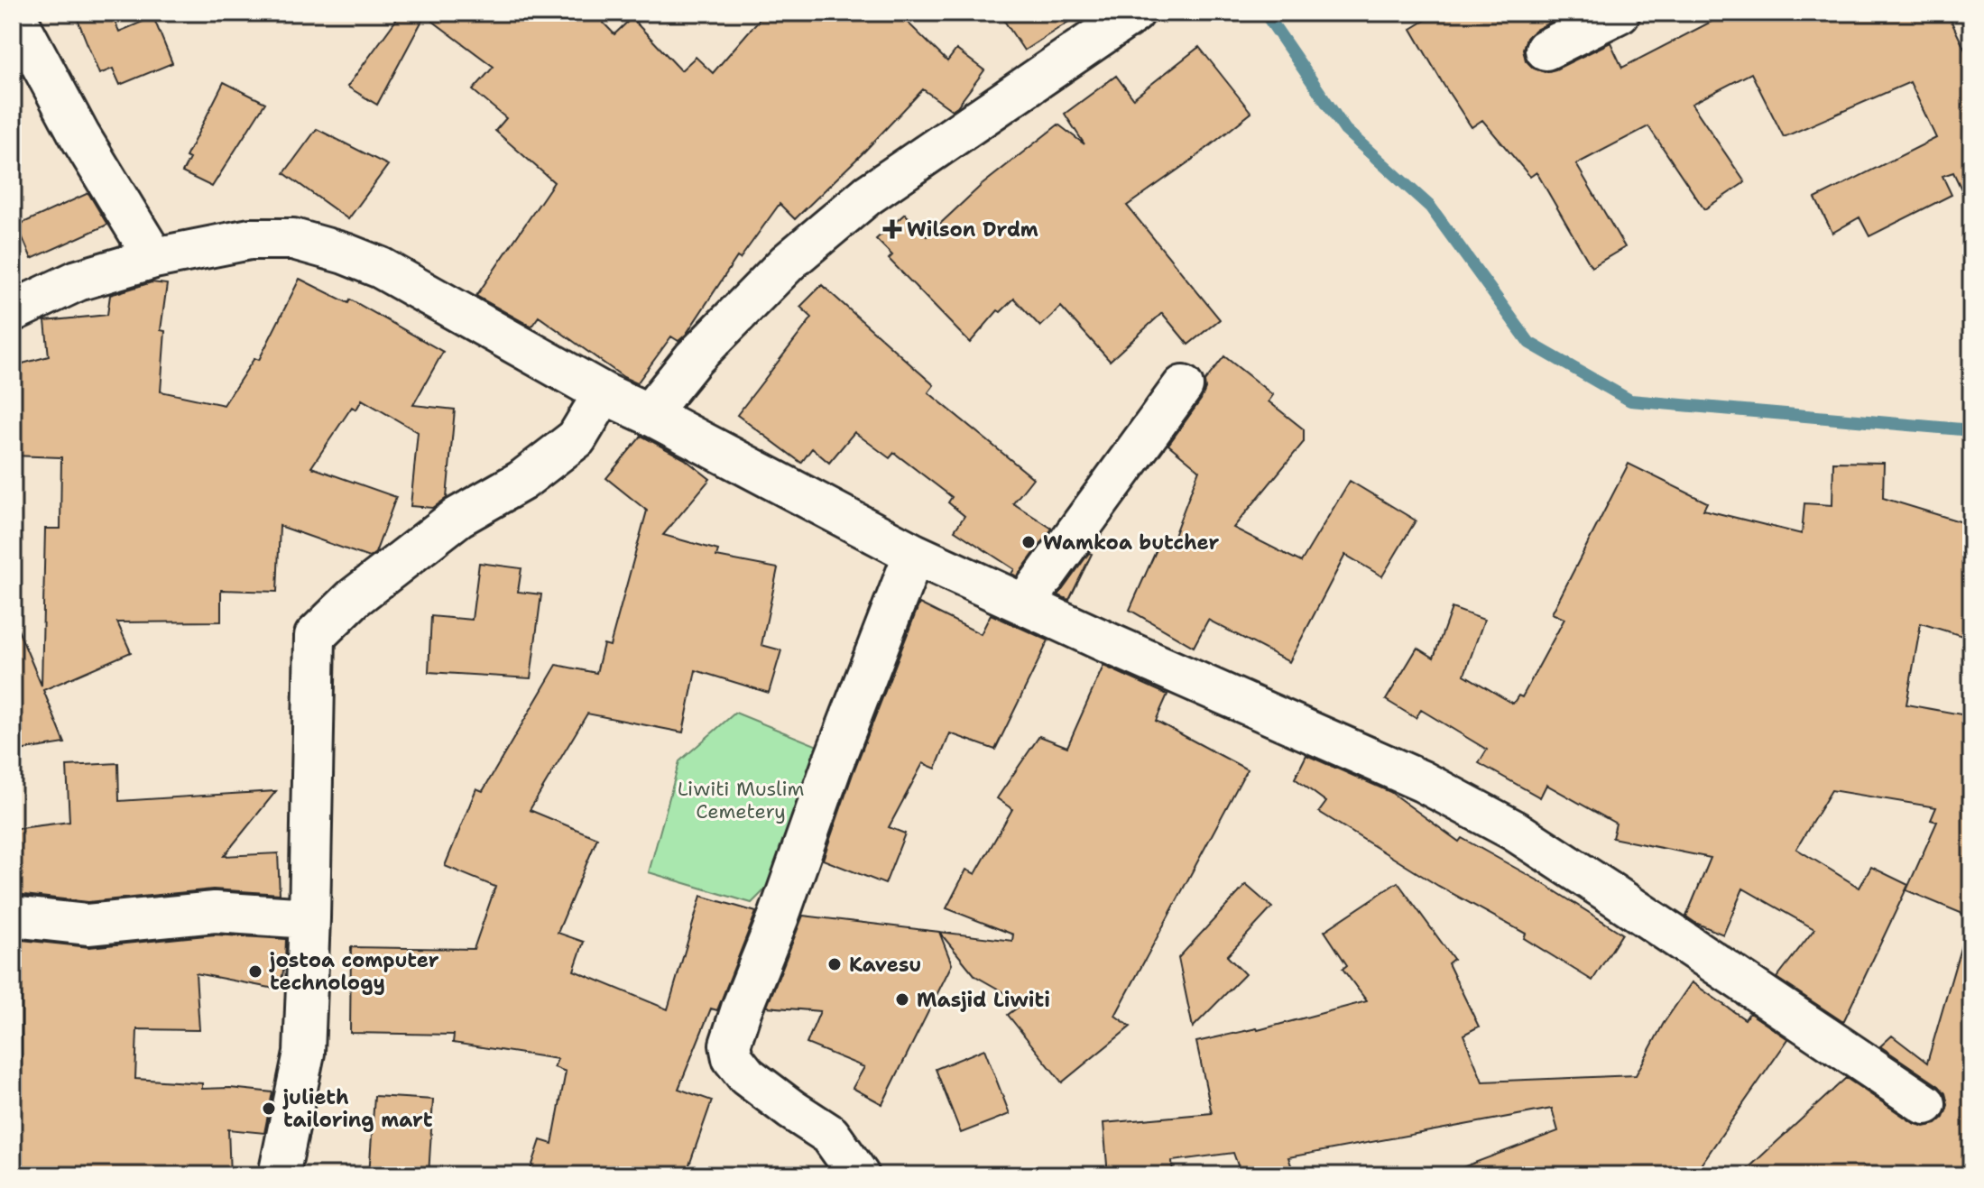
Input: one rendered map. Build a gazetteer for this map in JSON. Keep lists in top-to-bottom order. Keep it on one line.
{"parks":["Liwiti Muslim Cemetery"],"places":{"health":["Wilson Drdm"],"other":["Wamkoa butcher","Kavesu","jostoa computer technology","Masjid Liwiti","julieth tailoring mart"]}}
